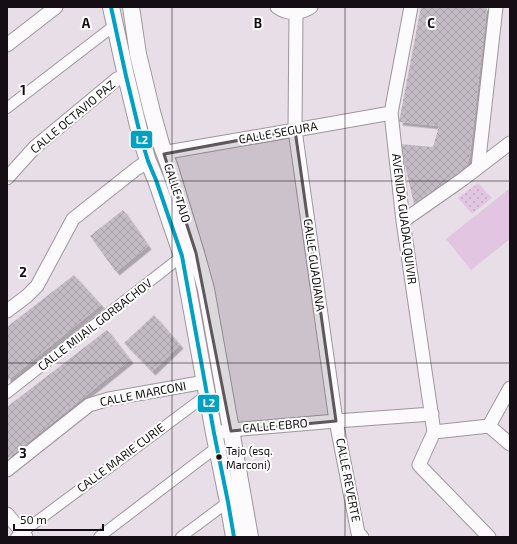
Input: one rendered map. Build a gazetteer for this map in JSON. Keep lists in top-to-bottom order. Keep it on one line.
{"streets":{"street":["CALLE OCTAVIO PAZ","CALLE SEGURA","CALLE TAJO","AVENIDA GUADALQUIVIR","CALLE GUADIANA","CALLE MIJAIL GORBACHOV","CALLE MARCONI","CALLE EBRO","CALLE MARIE CURIE","CALLE REVERTE"]},"crossings":[["CALLE OCTAVIO PAZ","CALLE TAJO"],["CALLE SEGURA","CALLE TAJO"],["CALLE SEGURA","AVENIDA GUADALQUIVIR"],["CALLE SEGURA","CALLE GUADIANA"],["CALLE TAJO","CALLE MIJAIL GORBACHOV"],["CALLE TAJO","CALLE MARCONI"],["CALLE TAJO","CALLE EBRO"],["CALLE TAJO","CALLE MARIE CURIE"],["CALLE GUADIANA","CALLE EBRO"],["CALLE GUADIANA","CALLE REVERTE"],["CALLE MARCONI","CALLE MARIE CURIE"],["CALLE EBRO","CALLE REVERTE"]],"places":["Tajo (esq. Marconi)"],"lines":["transit line L2"],"scale_bar":"50 m","grid":{"columns":["A","B","C"],"rows":["1","2","3"]}}
